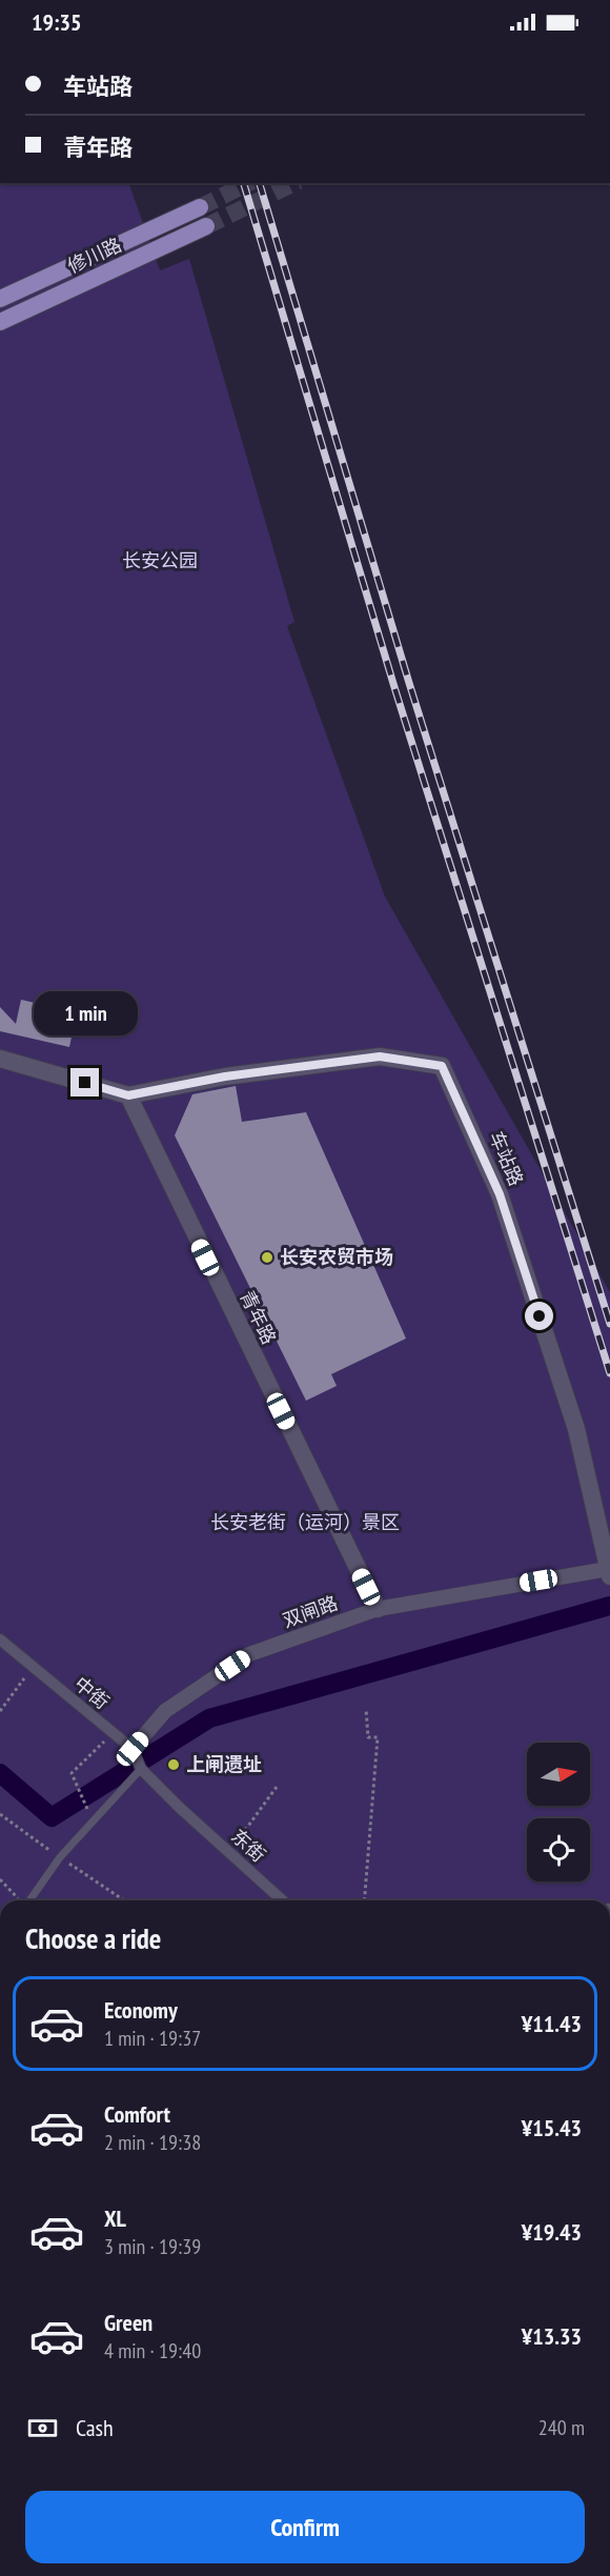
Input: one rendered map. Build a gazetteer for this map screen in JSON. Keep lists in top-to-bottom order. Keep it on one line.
{"streets":{"main road":["修川路"],"street":["车站路","青年路","双闸路","中街","东街"]},"crossings":[["车站路","青年路"],["车站路","双闸路"],["青年路","双闸路"],["双闸路","中街"],["中街","东街"]],"parks":["长安公园","长安老街（运河）景区"],"places":["长安农贸市场","上闸遗址"],"north":"right","page":{"status":"19:35","banner":["车站路","青年路"],"bubble":"1 min","heading":"Choose a ride","list":[{"name":"Economy","note":"1 min · 19:37","value":"¥11.43"},{"name":"Comfort","note":"2 min · 19:38","value":"¥15.43"},{"name":"XL","note":"3 min · 19:39","value":"¥19.43"},{"name":"Green","note":"4 min · 19:40","value":"¥13.33"}],"pay":["Cash","240 m"],"buttons":"Confirm"}}
